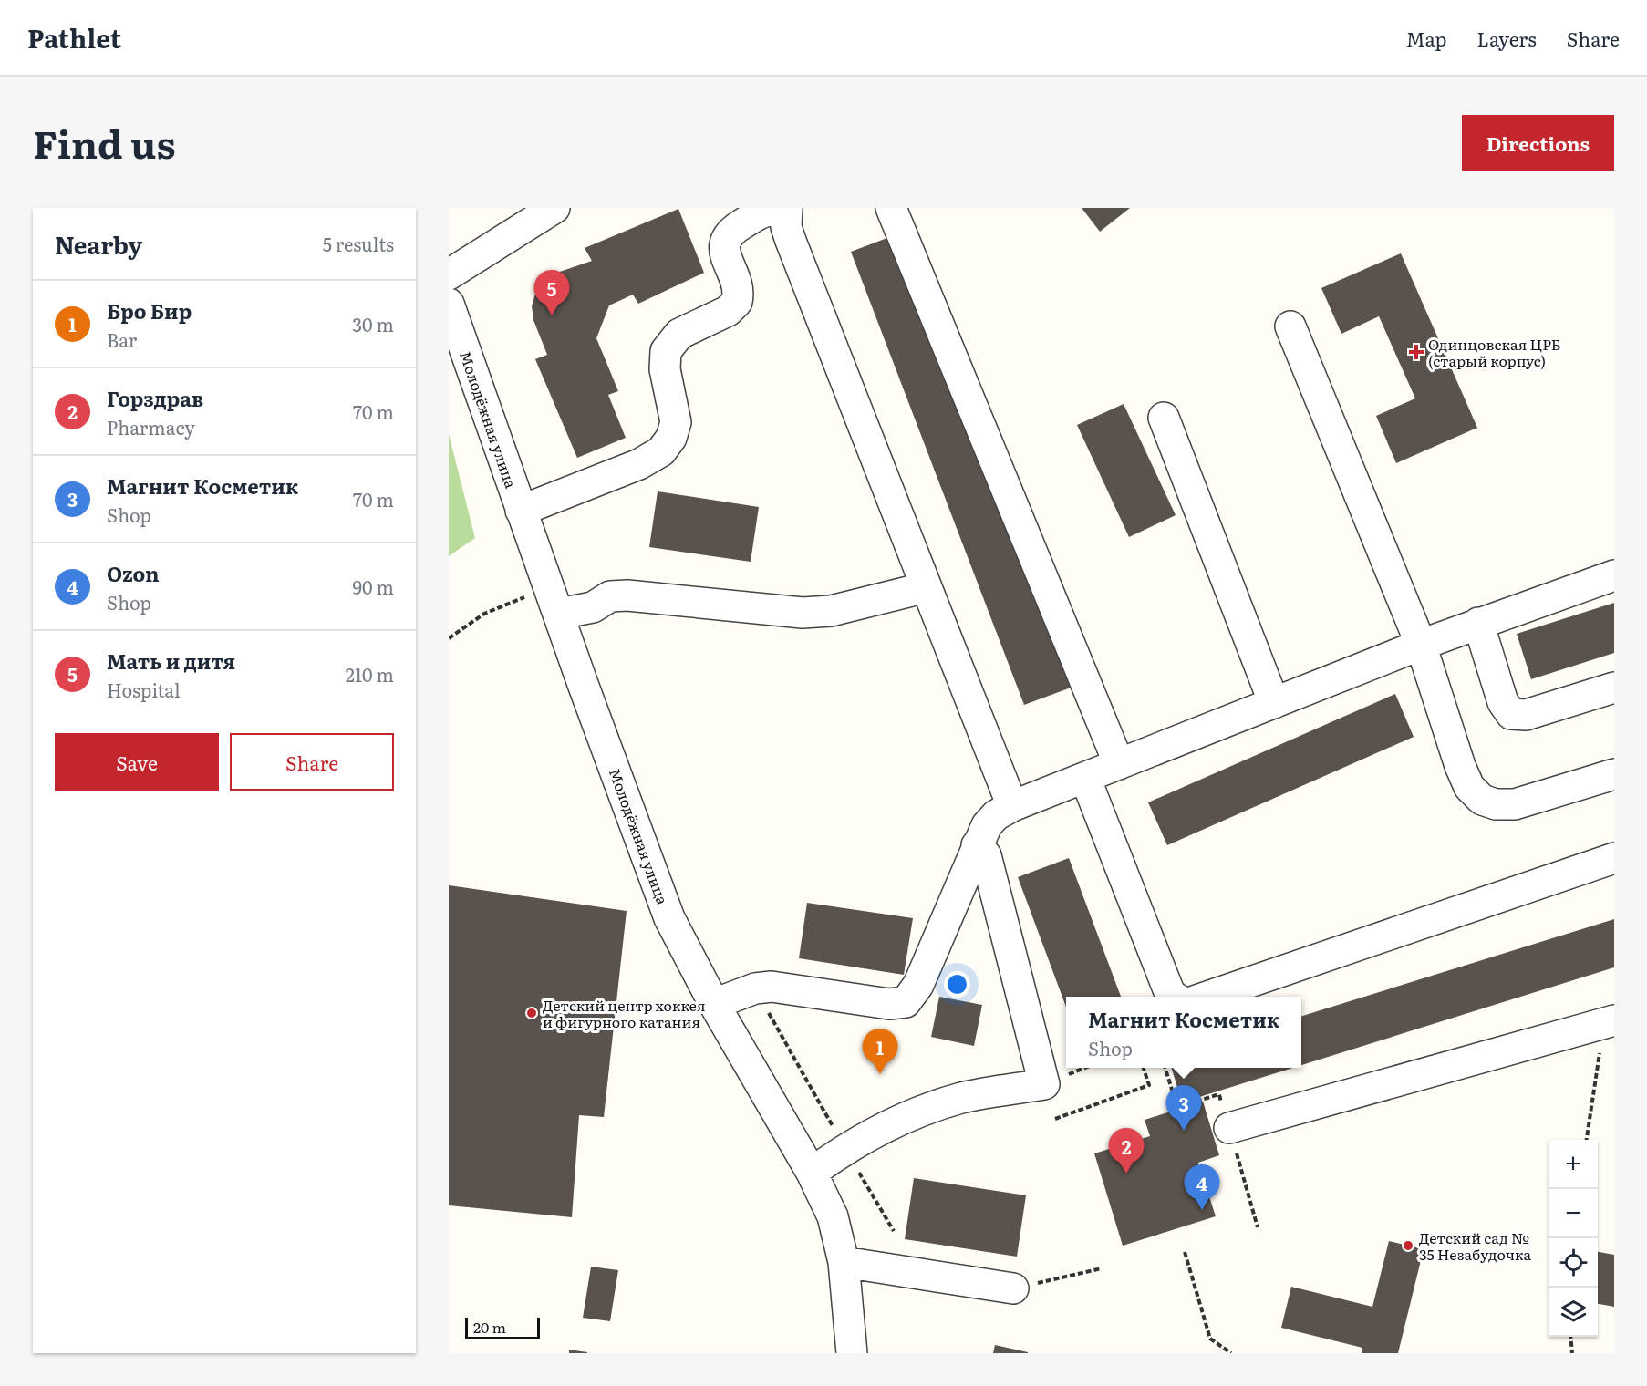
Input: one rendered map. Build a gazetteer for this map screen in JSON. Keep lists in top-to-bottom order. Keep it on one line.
{"streets":{"street":["Молодёжная улица"]},"places":{"health":["Одинцовская ЦРБ (старый корпус)"],"other":["Детский центр хоккея и фигурного катания","Детский сад № 35 Незабудочка"]},"scale_bar":"20 m","page":{"header":"Pathlet","nav":["Map","Layers","Share"],"title":"Find us","buttons":["Directions",["Save","Share"]],"heading":["Nearby","5 results"],"pins":["5","1","3","2","4"],"list":[{"mark":"1","name":"Бро Бир","note":"Bar","value":"30 m"},{"mark":"2","name":"Горздрав","note":"Pharmacy","value":"70 m"},{"mark":"3","name":"Магнит Косметик","note":"Shop","value":"70 m"},{"mark":"4","name":"Ozon","note":"Shop","value":"90 m"},{"mark":"5","name":"Мать и дитя","note":"Hospital","value":"210 m"}],"popup":["Магнит Косметик","Shop"],"map_buttons":["+","−"],"scale":"20 m"}}
